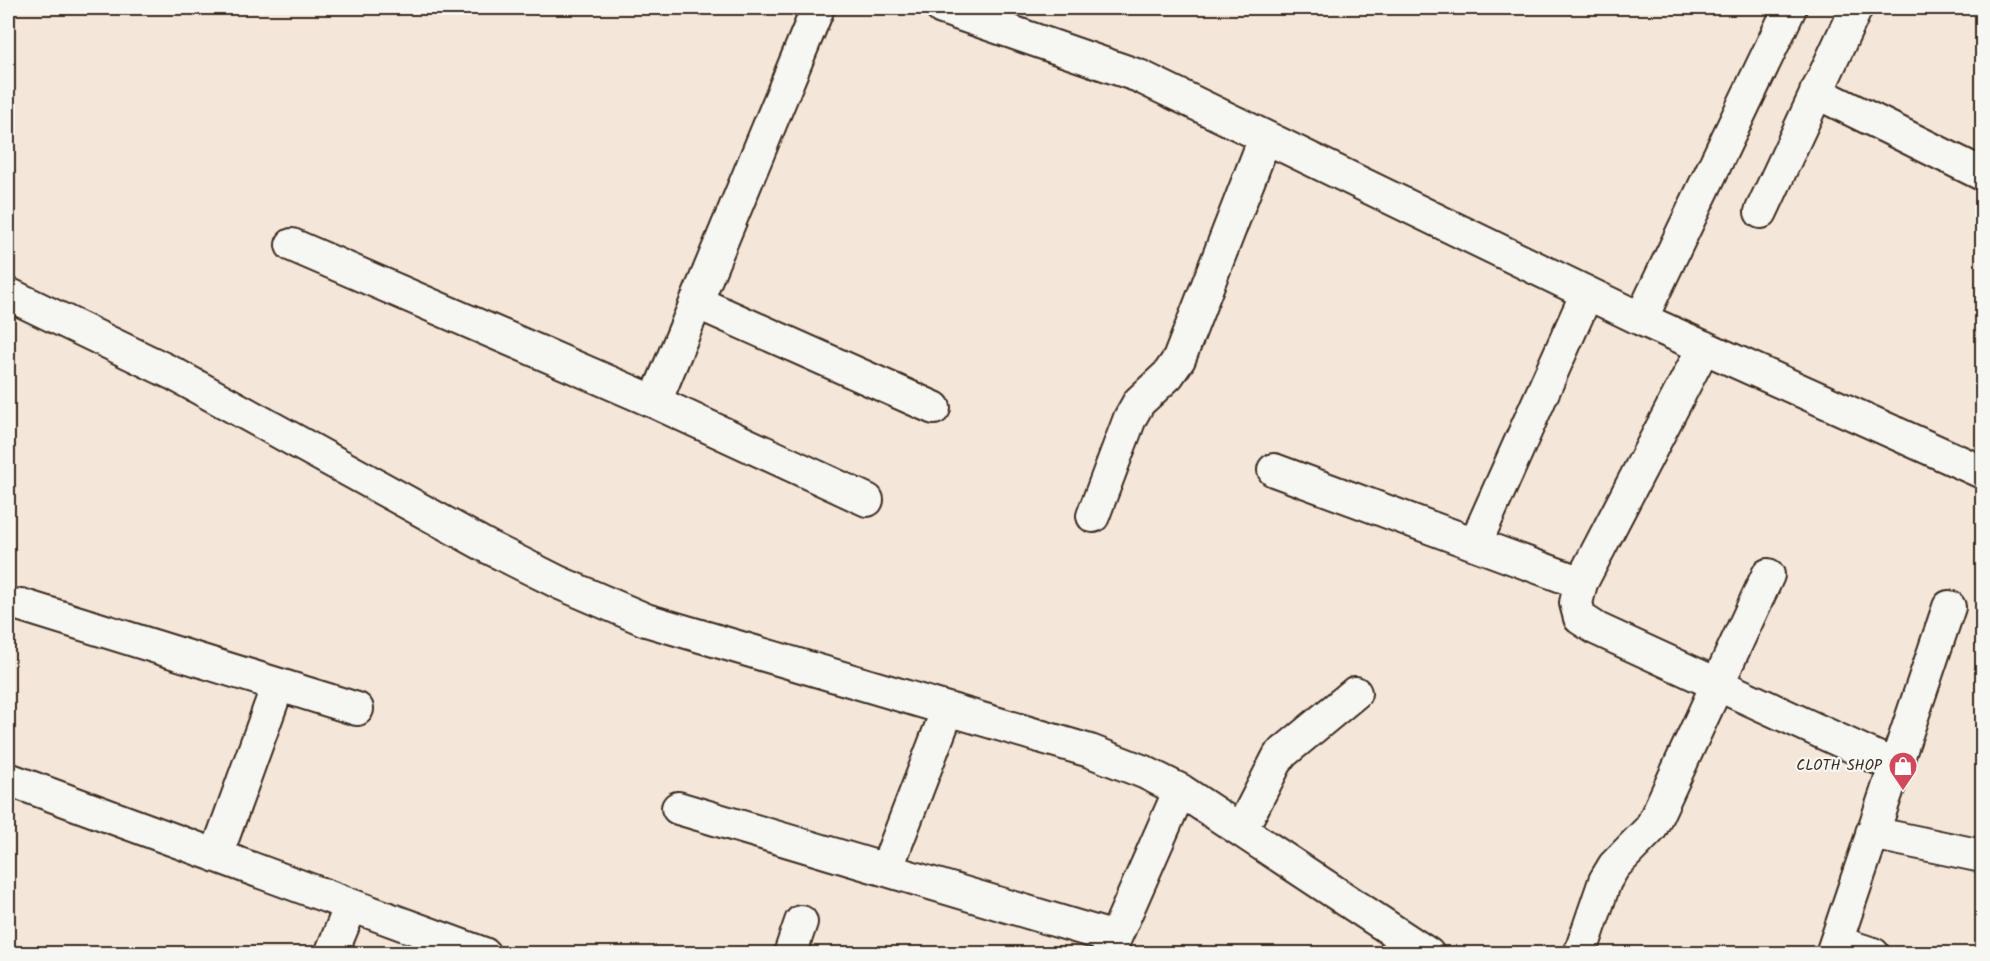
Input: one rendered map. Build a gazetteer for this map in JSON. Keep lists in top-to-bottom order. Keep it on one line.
{"places":{"shop":["CLOTH SHOP"]}}
